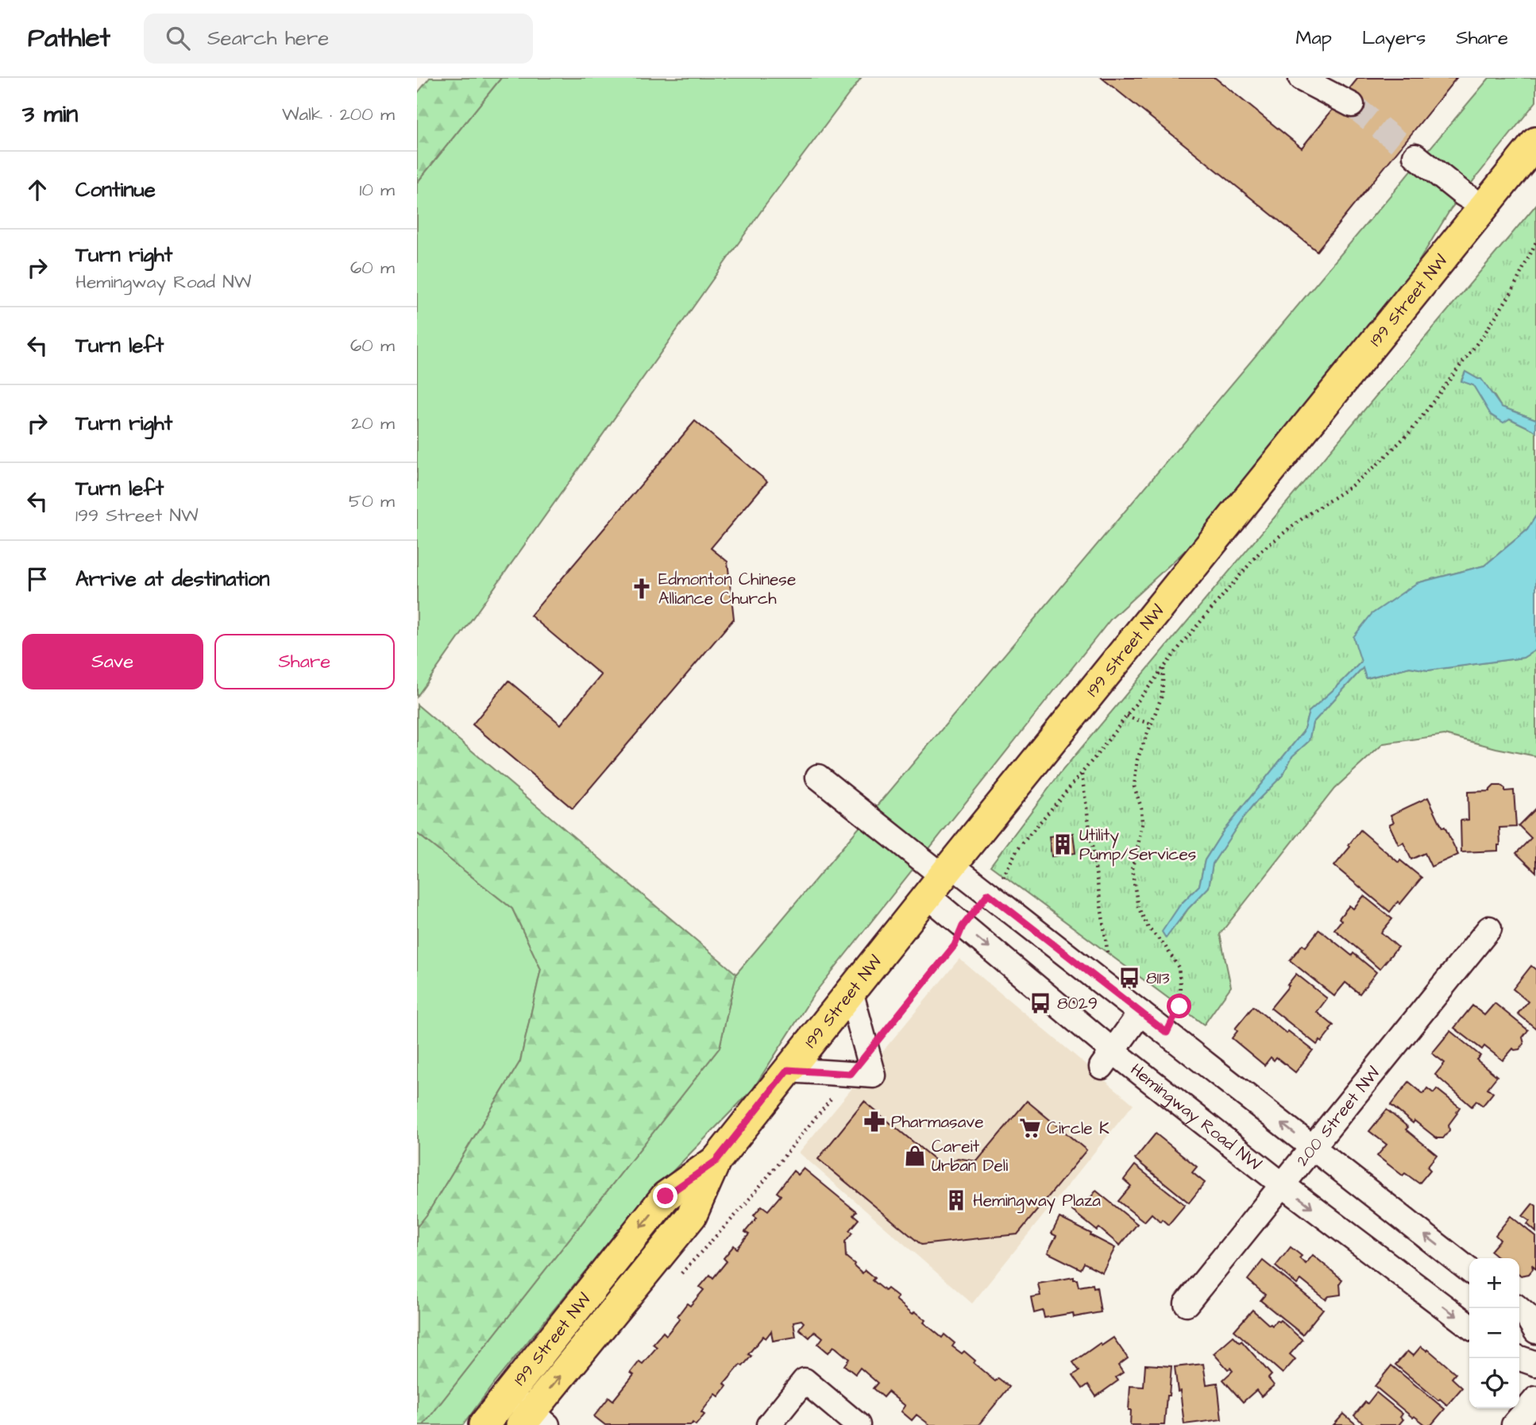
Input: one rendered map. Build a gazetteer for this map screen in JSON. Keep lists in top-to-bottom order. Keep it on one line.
{"streets":{"main road":["199 Street NW"],"street":["200 Street NW","Hemingway Road NW"]},"crossings":[["199 Street NW","Hemingway Road NW"],["200 Street NW","Hemingway Road NW"]],"places":{"church":["Edmonton Chinese Alliance Church"],"building":["Utility Pump/Services","Hemingway Plaza"],"bus stop":["8113","8029"],"pharmacy":["Pharmasave"],"supermarket":["Circle K"],"shop":["Careit Urban Deli"]},"page":{"header":"Pathlet","search":"Search here","nav":["Map","Layers","Share"],"heading":["3 min","Walk · 200 m"],"list":[["Continue","10 m"],["Turn right","Hemingway Road NW","60 m"],["Turn left","60 m"],["Turn right","20 m"],["Turn left","199 Street NW","50 m"],"Arrive at destination"],"buttons":["Save","Share"],"map_buttons":["+","−"]}}
